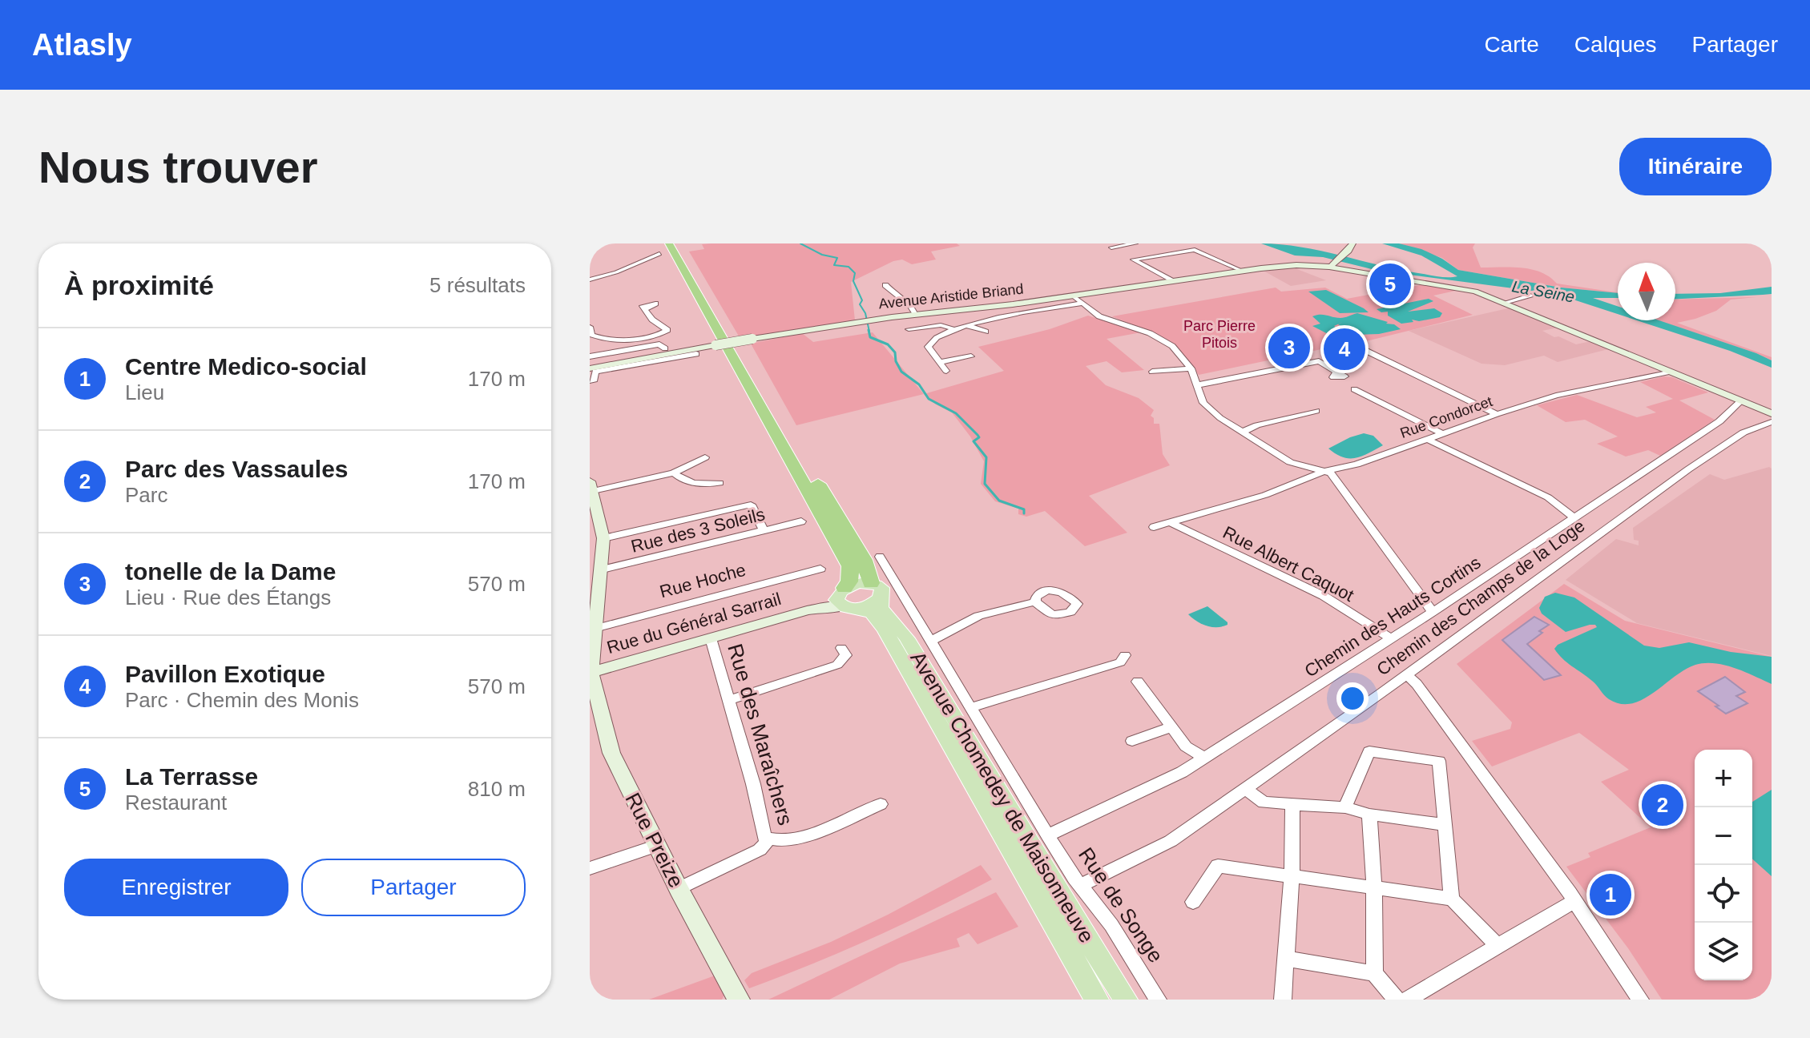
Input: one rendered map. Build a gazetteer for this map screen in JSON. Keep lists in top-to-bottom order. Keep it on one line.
{"streets":{"main road":["Avenue Chomedey de Maisonneuve"],"street":["Avenue Aristide Briand","Rue Condorcet","Rue des 3 Soleils","Rue Albert Caquot","Rue Hoche","Chemin des Champs de la Loge","Chemin des Hauts Cortins","Rue du Général Sarrail","Rue des Maraîchers","Rue Preize","Rue de Songe"]},"crossings":[["Avenue Aristide Briand","Rue Condorcet"],["Avenue Aristide Briand","Chemin des Hauts Cortins"],["Rue Condorcet","Rue Albert Caquot"],["Rue des 3 Soleils","Rue Preize"],["Rue Albert Caquot","Chemin des Hauts Cortins"],["Rue Hoche","Rue Preize"],["Chemin des Champs de la Loge","Rue de Songe"],["Chemin des Hauts Cortins","Avenue Chomedey de Maisonneuve"],["Chemin des Hauts Cortins","Rue de Songe"],["Rue du Général Sarrail","Rue des Maraîchers"],["Rue du Général Sarrail","Rue Preize"],["Avenue Chomedey de Maisonneuve","Rue de Songe"]],"water":["La Seine"],"parks":["Parc Pierre Pitois"],"north":"top","page":{"header":"Atlasly","nav":["Carte","Calques","Partager"],"buttons":["Itinéraire",["Enregistrer","Partager"]],"title":"Nous trouver","heading":["À proximité","5 résultats"],"pins":["5","3","4","2","1"],"list":[{"mark":"1","name":"Centre Medico-social","note":"Lieu","value":"170 m"},{"mark":"2","name":"Parc des Vassaules","note":"Parc","value":"170 m"},{"mark":"3","name":"tonelle de la Dame","note":"Lieu · Rue des Étangs","value":"570 m"},{"mark":"4","name":"Pavillon Exotique","note":"Parc · Chemin des Monis","value":"570 m"},{"mark":"5","name":"La Terrasse","note":"Restaurant","value":"810 m"}],"map_buttons":["+","−"]}}
